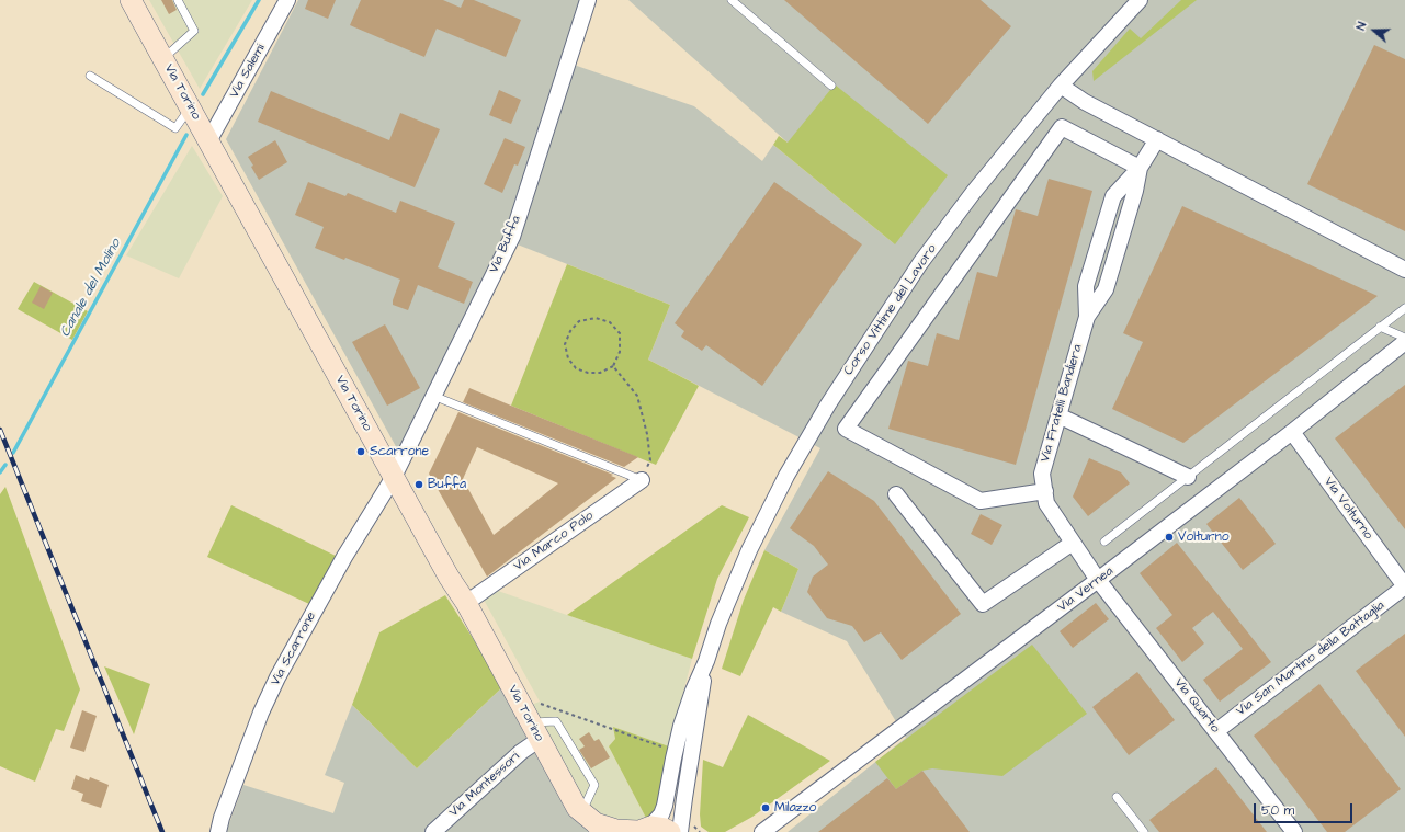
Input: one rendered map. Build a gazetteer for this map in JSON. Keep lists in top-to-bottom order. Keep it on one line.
{"streets":{"main road":["Via Torino"],"street":["Via Salemi","Via Buffa","Corso Vittime del Lavoro","Via Fratelli Bandiera","Via Volturno","Via Marco Polo","Via Vernea","Via Scarrone","Via San Martino della Battaglia","Via Quarto","Via Montessori"]},"crossings":[["Via Salemi","Via Torino"],["Via Torino","Via Buffa"],["Via Torino","Via Marco Polo"],["Via Torino","Via Scarrone"],["Via Torino","Via Montessori"],["Via Buffa","Via Scarrone"],["Via Fratelli Bandiera","Via Vernea"],["Via Fratelli Bandiera","Via Quarto"],["Via Volturno","Via Vernea"],["Via Volturno","Via San Martino della Battaglia"],["Via Vernea","Via Quarto"],["Via San Martino della Battaglia","Via Quarto"]],"water":["Canale del Molino"],"places":["Scarrone","Buffa","Volturno","Milazzo"],"scale_bar":"50 m","north":"left"}
